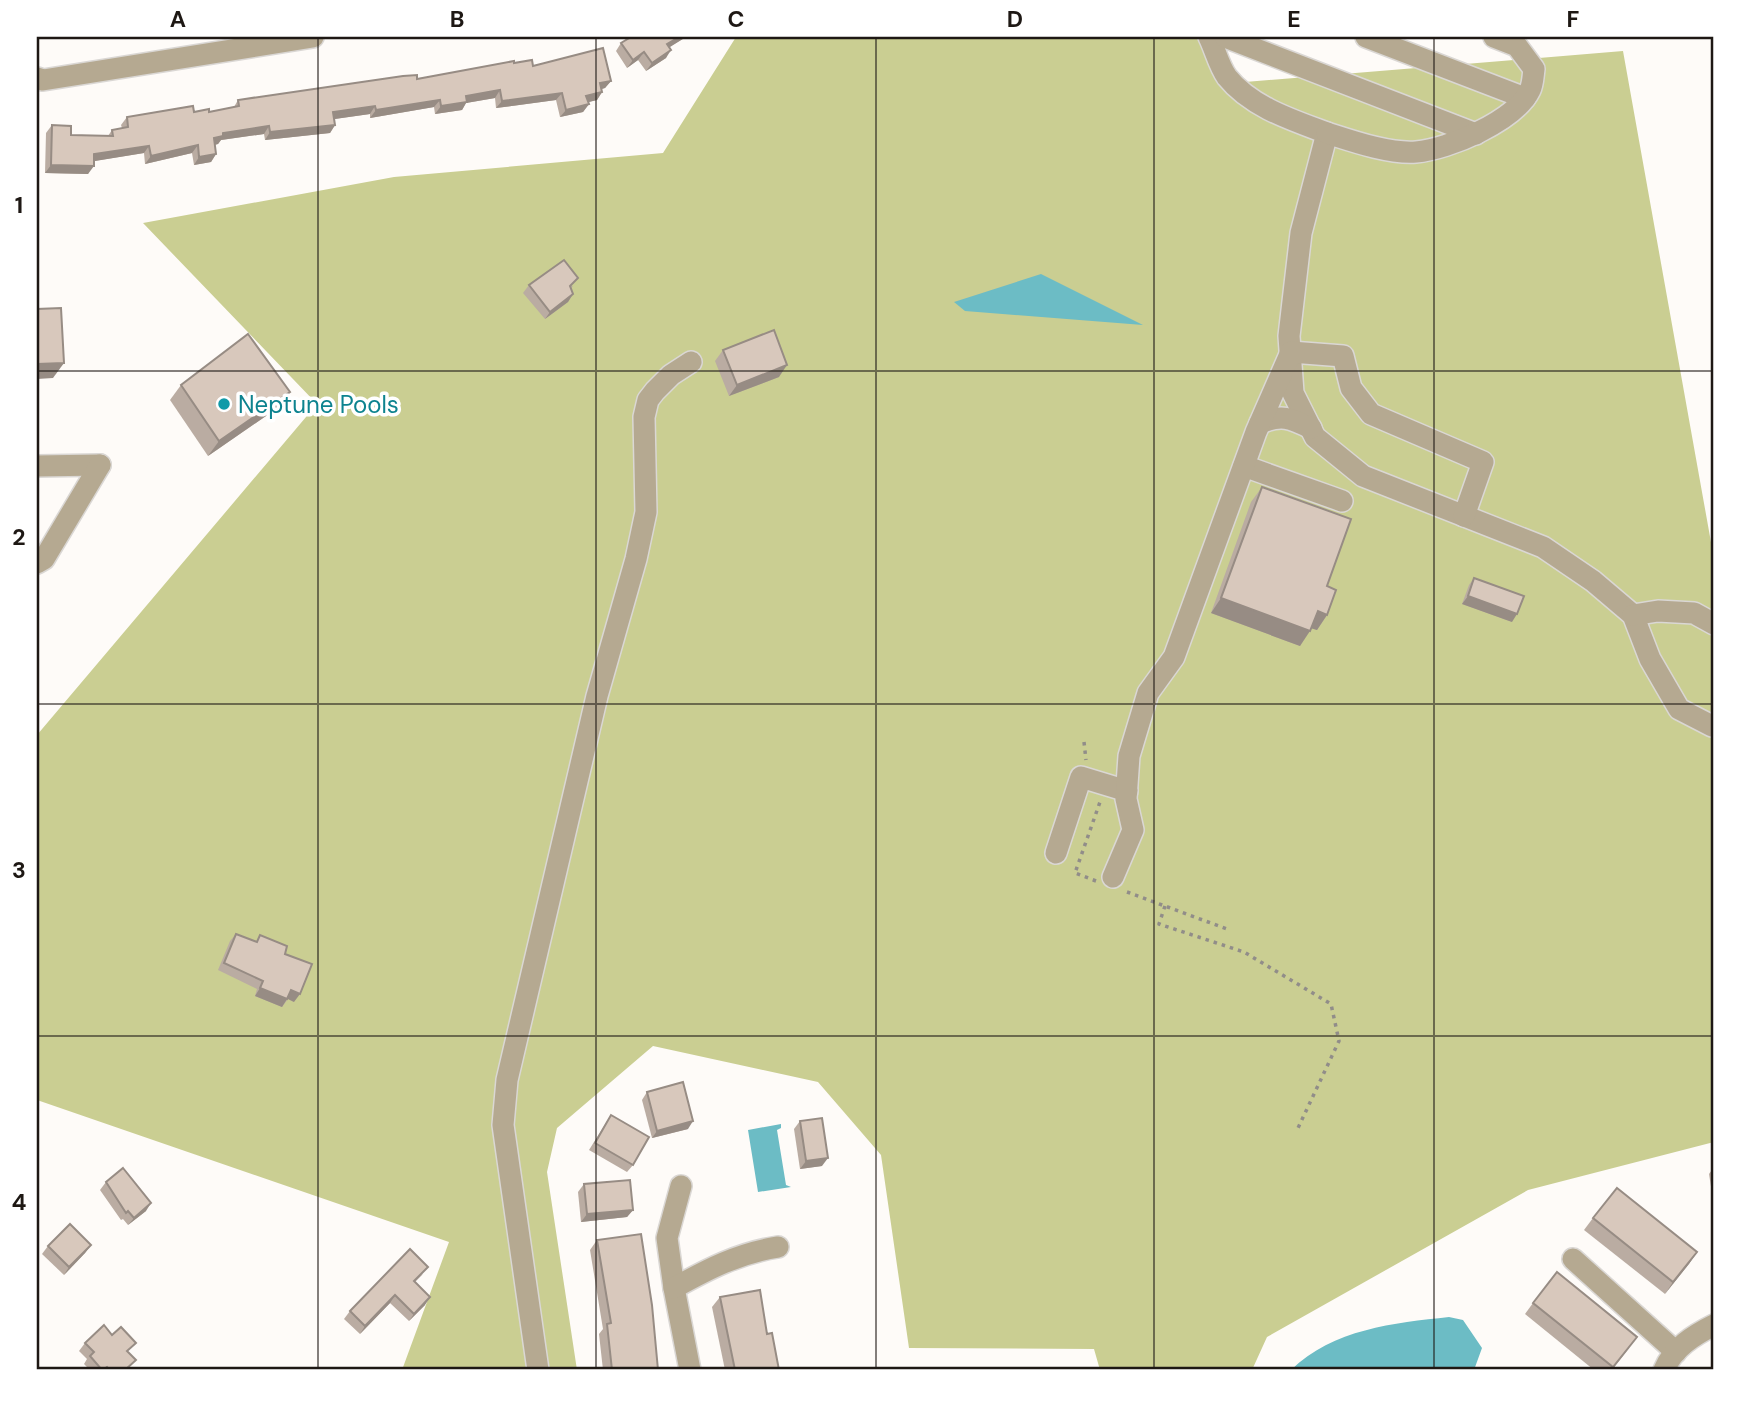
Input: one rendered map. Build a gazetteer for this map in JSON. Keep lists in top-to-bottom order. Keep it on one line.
{"places":["Neptune Pools"],"grid":{"columns":["A","B","C","D","E","F"],"rows":["1","2","3","4"]}}
